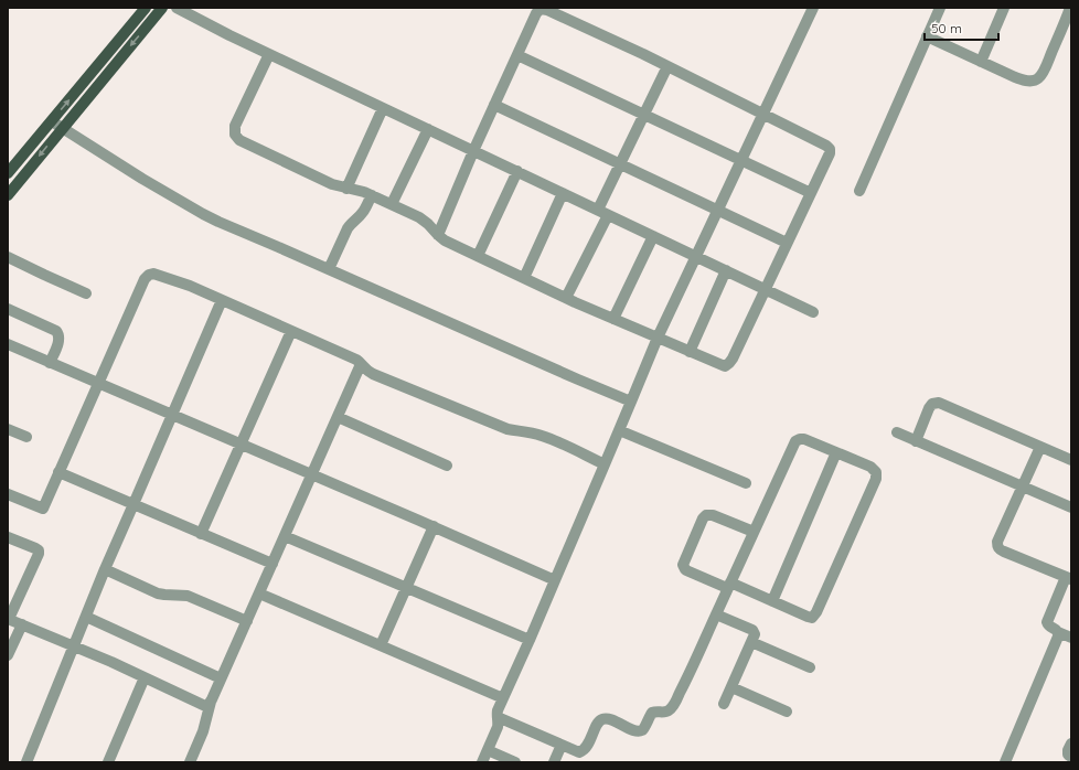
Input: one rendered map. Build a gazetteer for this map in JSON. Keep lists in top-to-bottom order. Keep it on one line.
{"scale_bar":"50 m"}
